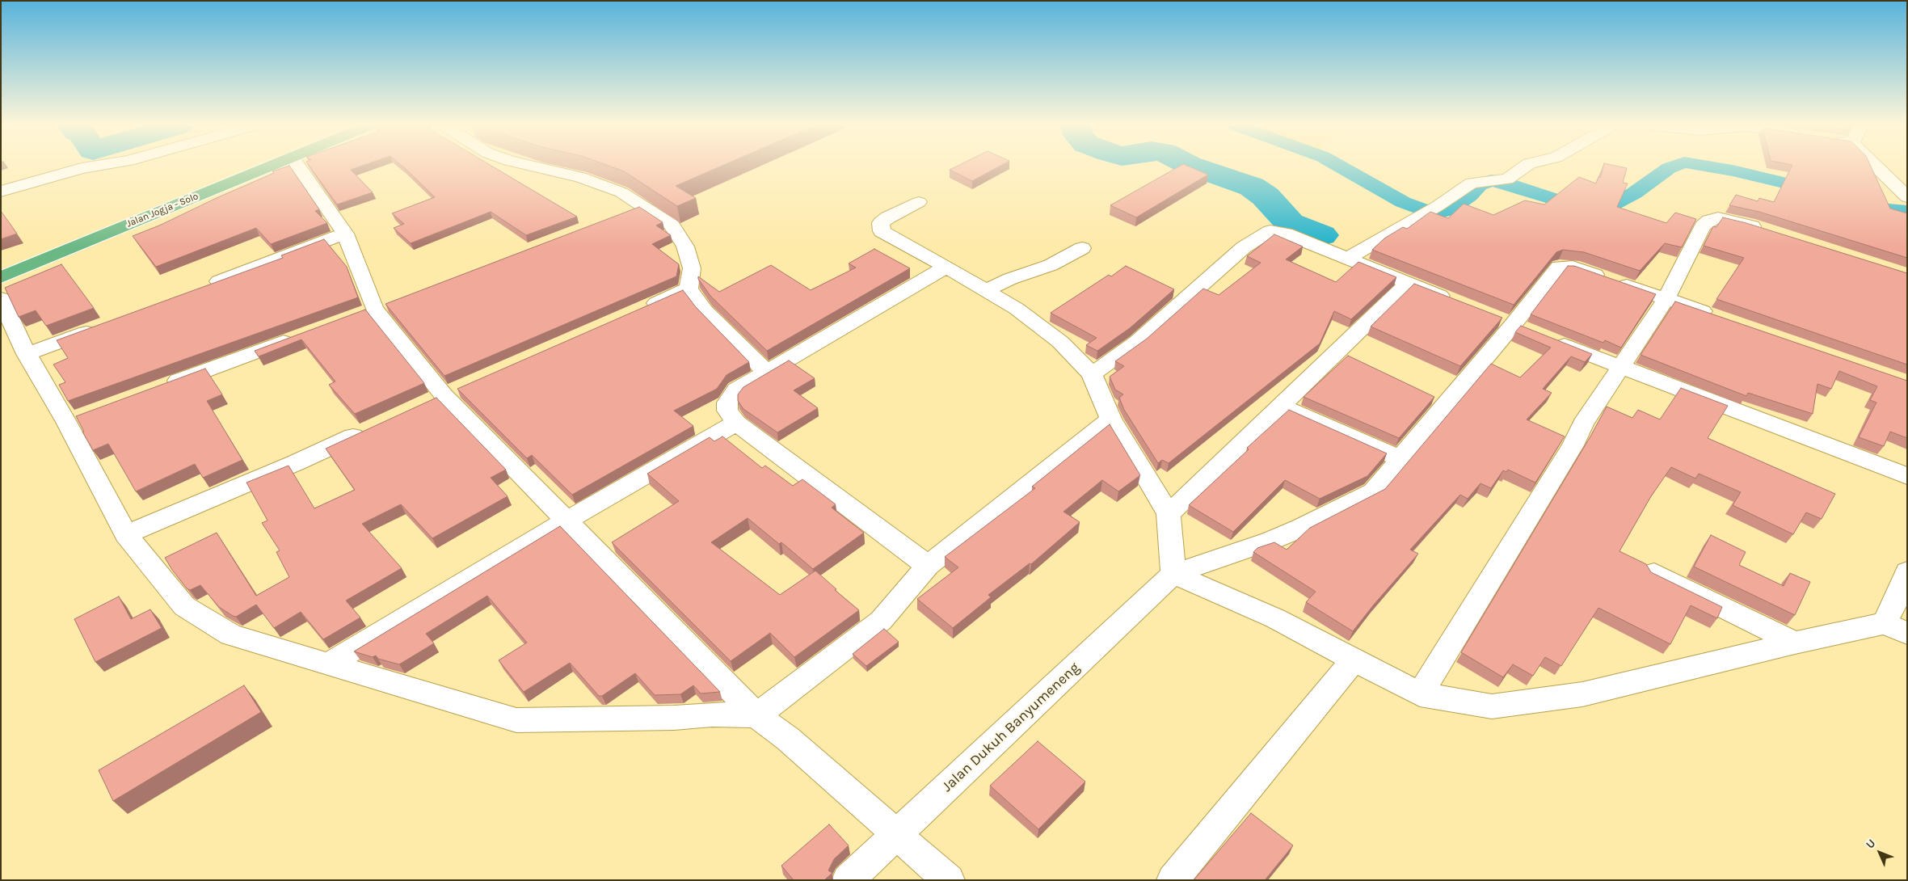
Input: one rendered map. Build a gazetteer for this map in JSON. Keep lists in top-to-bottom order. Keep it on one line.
{"streets":{"highway":["Jalan Jogja - Solo"],"street":["Jalan Dukuh Banyumeneng"]},"north":"top left"}
